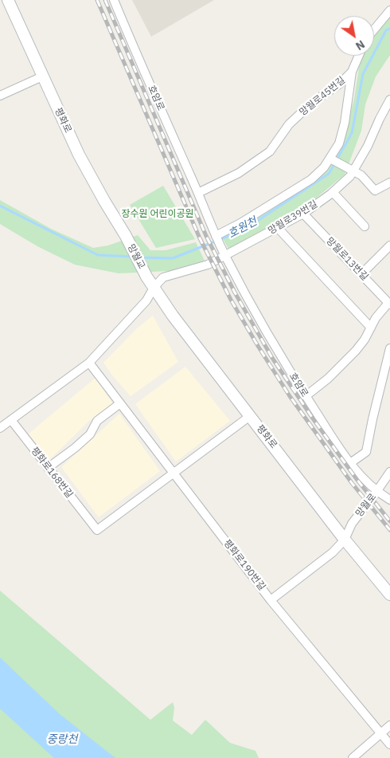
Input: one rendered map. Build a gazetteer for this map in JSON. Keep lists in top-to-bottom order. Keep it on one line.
{"streets":{"main road":["평화로","망월교"],"street":["망월로45번길","호암로","망월로39번길","망월로13번길","평화로168번길","망월로","평화로190번길"]},"crossings":[["망월로45번길","호암로"],["호암로","망월로39번길"],["호암로","망월로"],["평화로","망월로39번길"],["평화로","망월교"],["평화로","평화로168번길"],["평화로","망월로"],["평화로","평화로190번길"],["망월로39번길","망월로13번길"],["평화로168번길","평화로190번길"],["망월로","평화로190번길"]],"water":["호원천","중랑천"],"parks":["장수원 어린이공원"],"north":"bottom right"}
